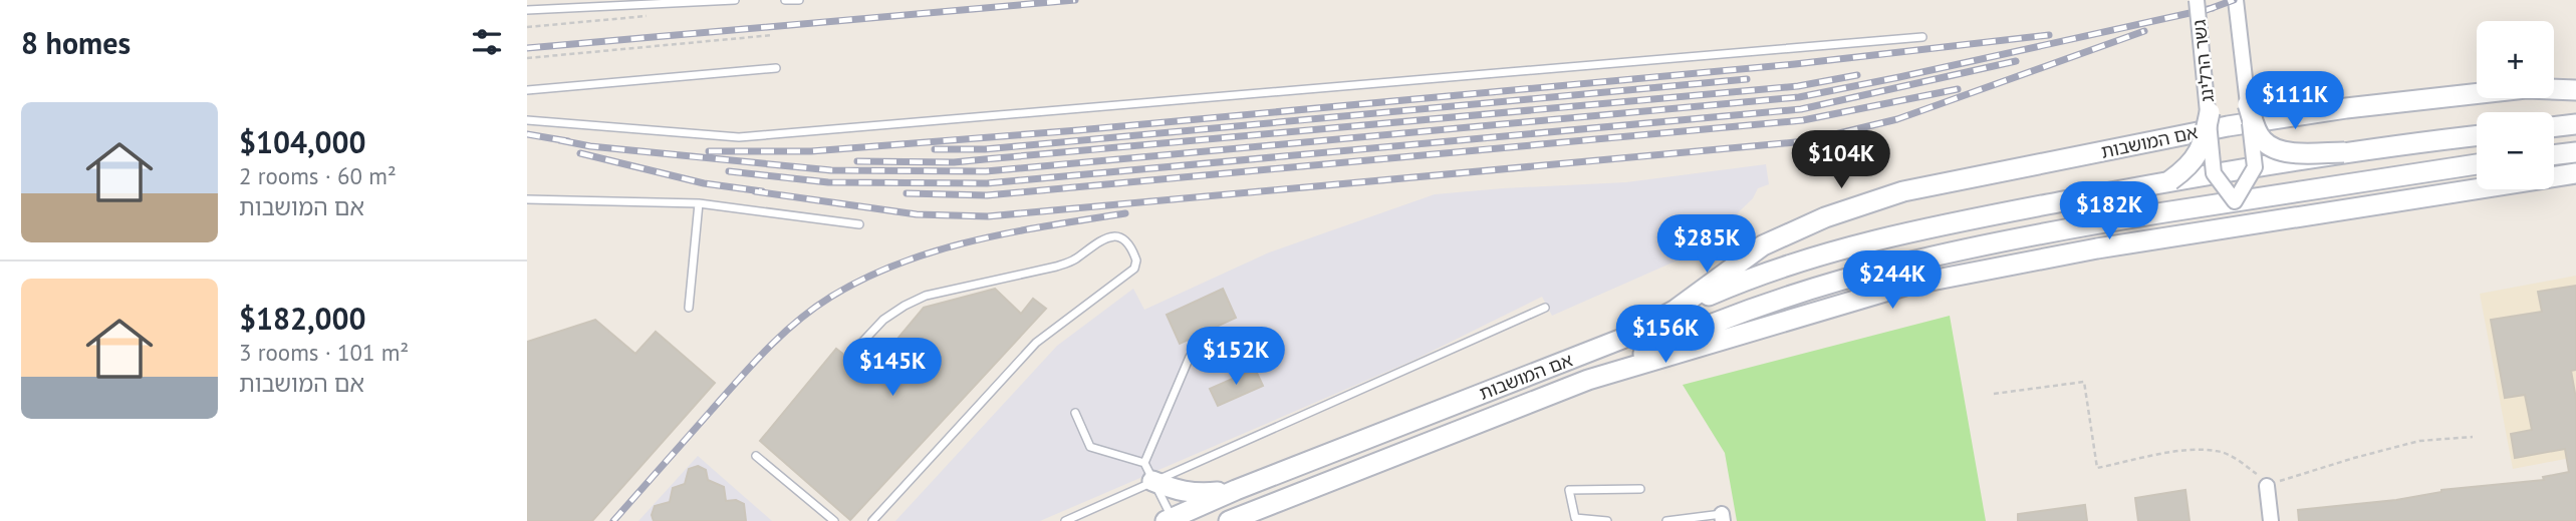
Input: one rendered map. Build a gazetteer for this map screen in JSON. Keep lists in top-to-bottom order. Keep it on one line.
{"streets":{"main road":["אם המושבות"],"street":["גשר הרלינג"]},"page":{"heading":"8 homes","map_buttons":["+","−"],"price":["$111K","$104K","$182K","$285K","$244K","$156K","$152K","$145K"],"list":[{"name":"$104,000","note":"2 rooms · 60 m² · אם המושבות"},{"name":"$182,000","note":"3 rooms · 101 m² · אם המושבות"}]}}
